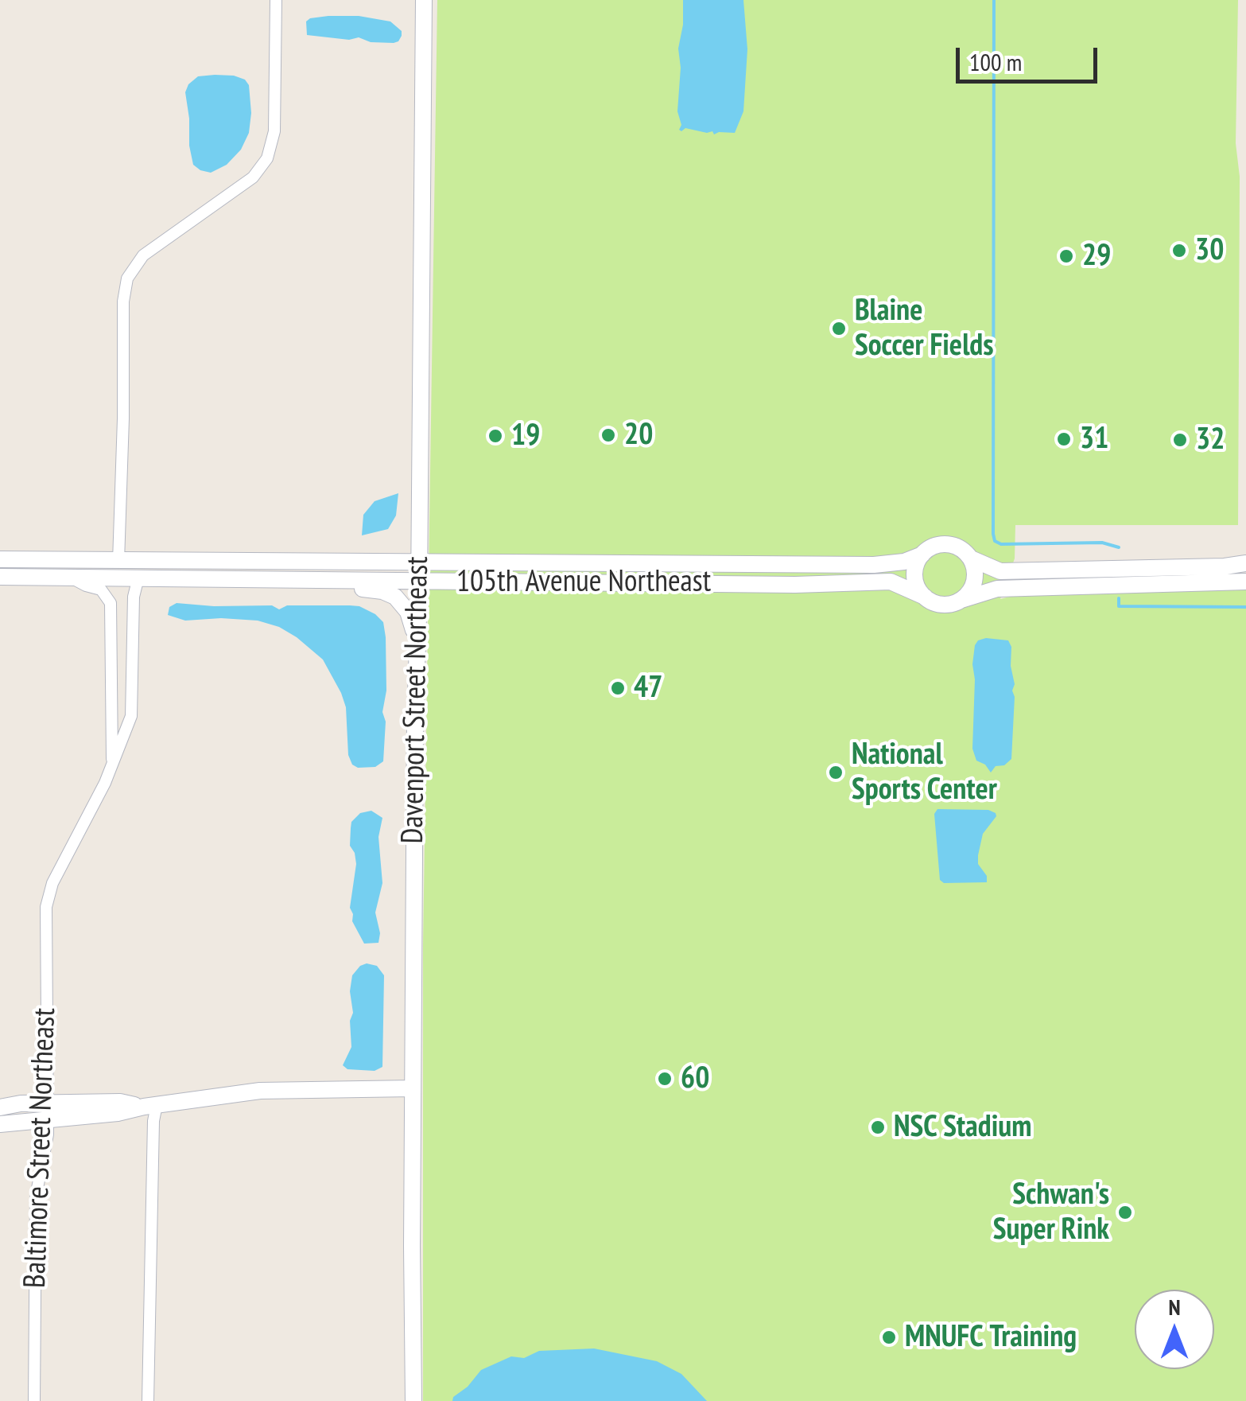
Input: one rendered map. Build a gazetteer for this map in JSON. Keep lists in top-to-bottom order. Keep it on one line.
{"streets":{"street":["105th Avenue Northeast","Davenport Street Northeast","Baltimore Street Northeast"]},"crossings":[["105th Avenue Northeast","Davenport Street Northeast"],["105th Avenue Northeast","Baltimore Street Northeast"]],"places":["30","29","Blaine Soccer Fields","20","19","31","32","47","National Sports Center","60","NSC Stadium","Schwan's Super Rink","MNUFC Training"],"scale_bar":"100 m","north":"top"}
